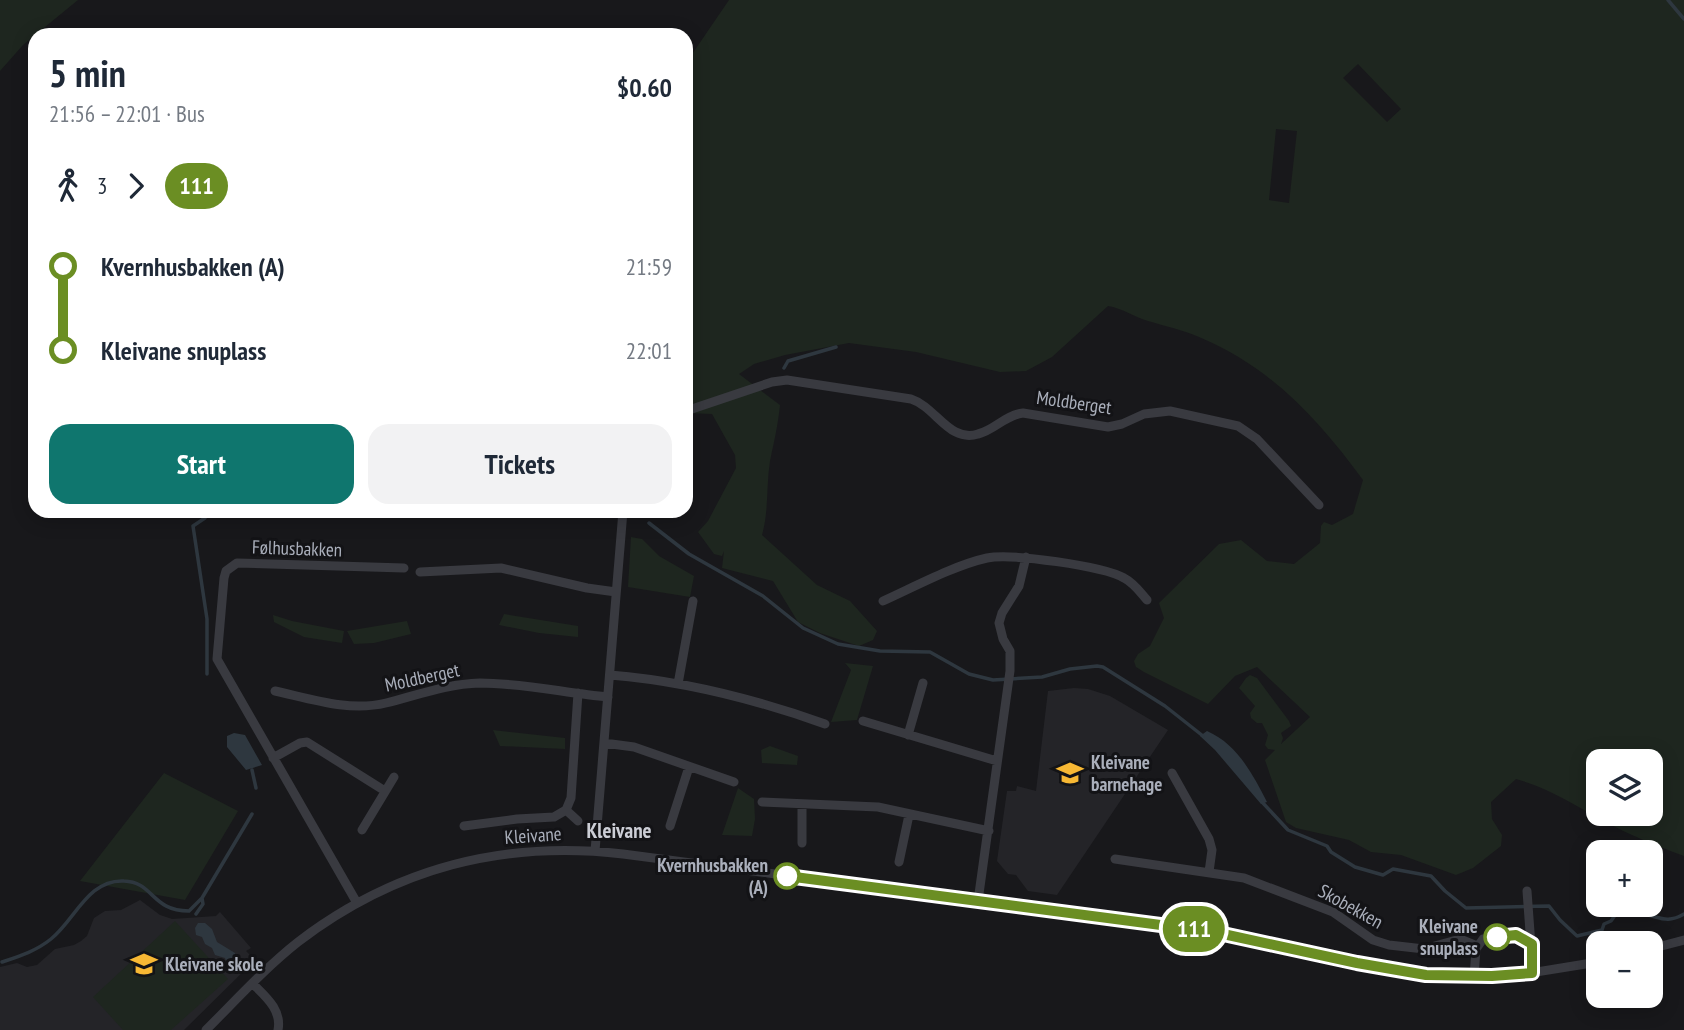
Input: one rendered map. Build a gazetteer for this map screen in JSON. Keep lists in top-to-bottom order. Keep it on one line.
{"streets":{"street":["Moldberget","Følhusbakken","Kleivane","Skobekken"]},"crossings":[["Følhusbakken","Kleivane"]],"districts":["Kleivane"],"places":{"school or university":["Kleivane barnehage","Kleivane skole"],"other":["Kvernhusbakken (A)","Kleivane snuplass"]},"lines":["bus line 111"],"page":{"on_map":"111","heading":["5 min","21:56 – 22:01 · Bus","$0.60"],"legs":["3","111"],"list":[{"name":"Kvernhusbakken (A)","value":"21:59"},{"name":"Kleivane snuplass","value":"22:01"}],"buttons":["Start","Tickets"],"map_buttons":["+","−"]}}
